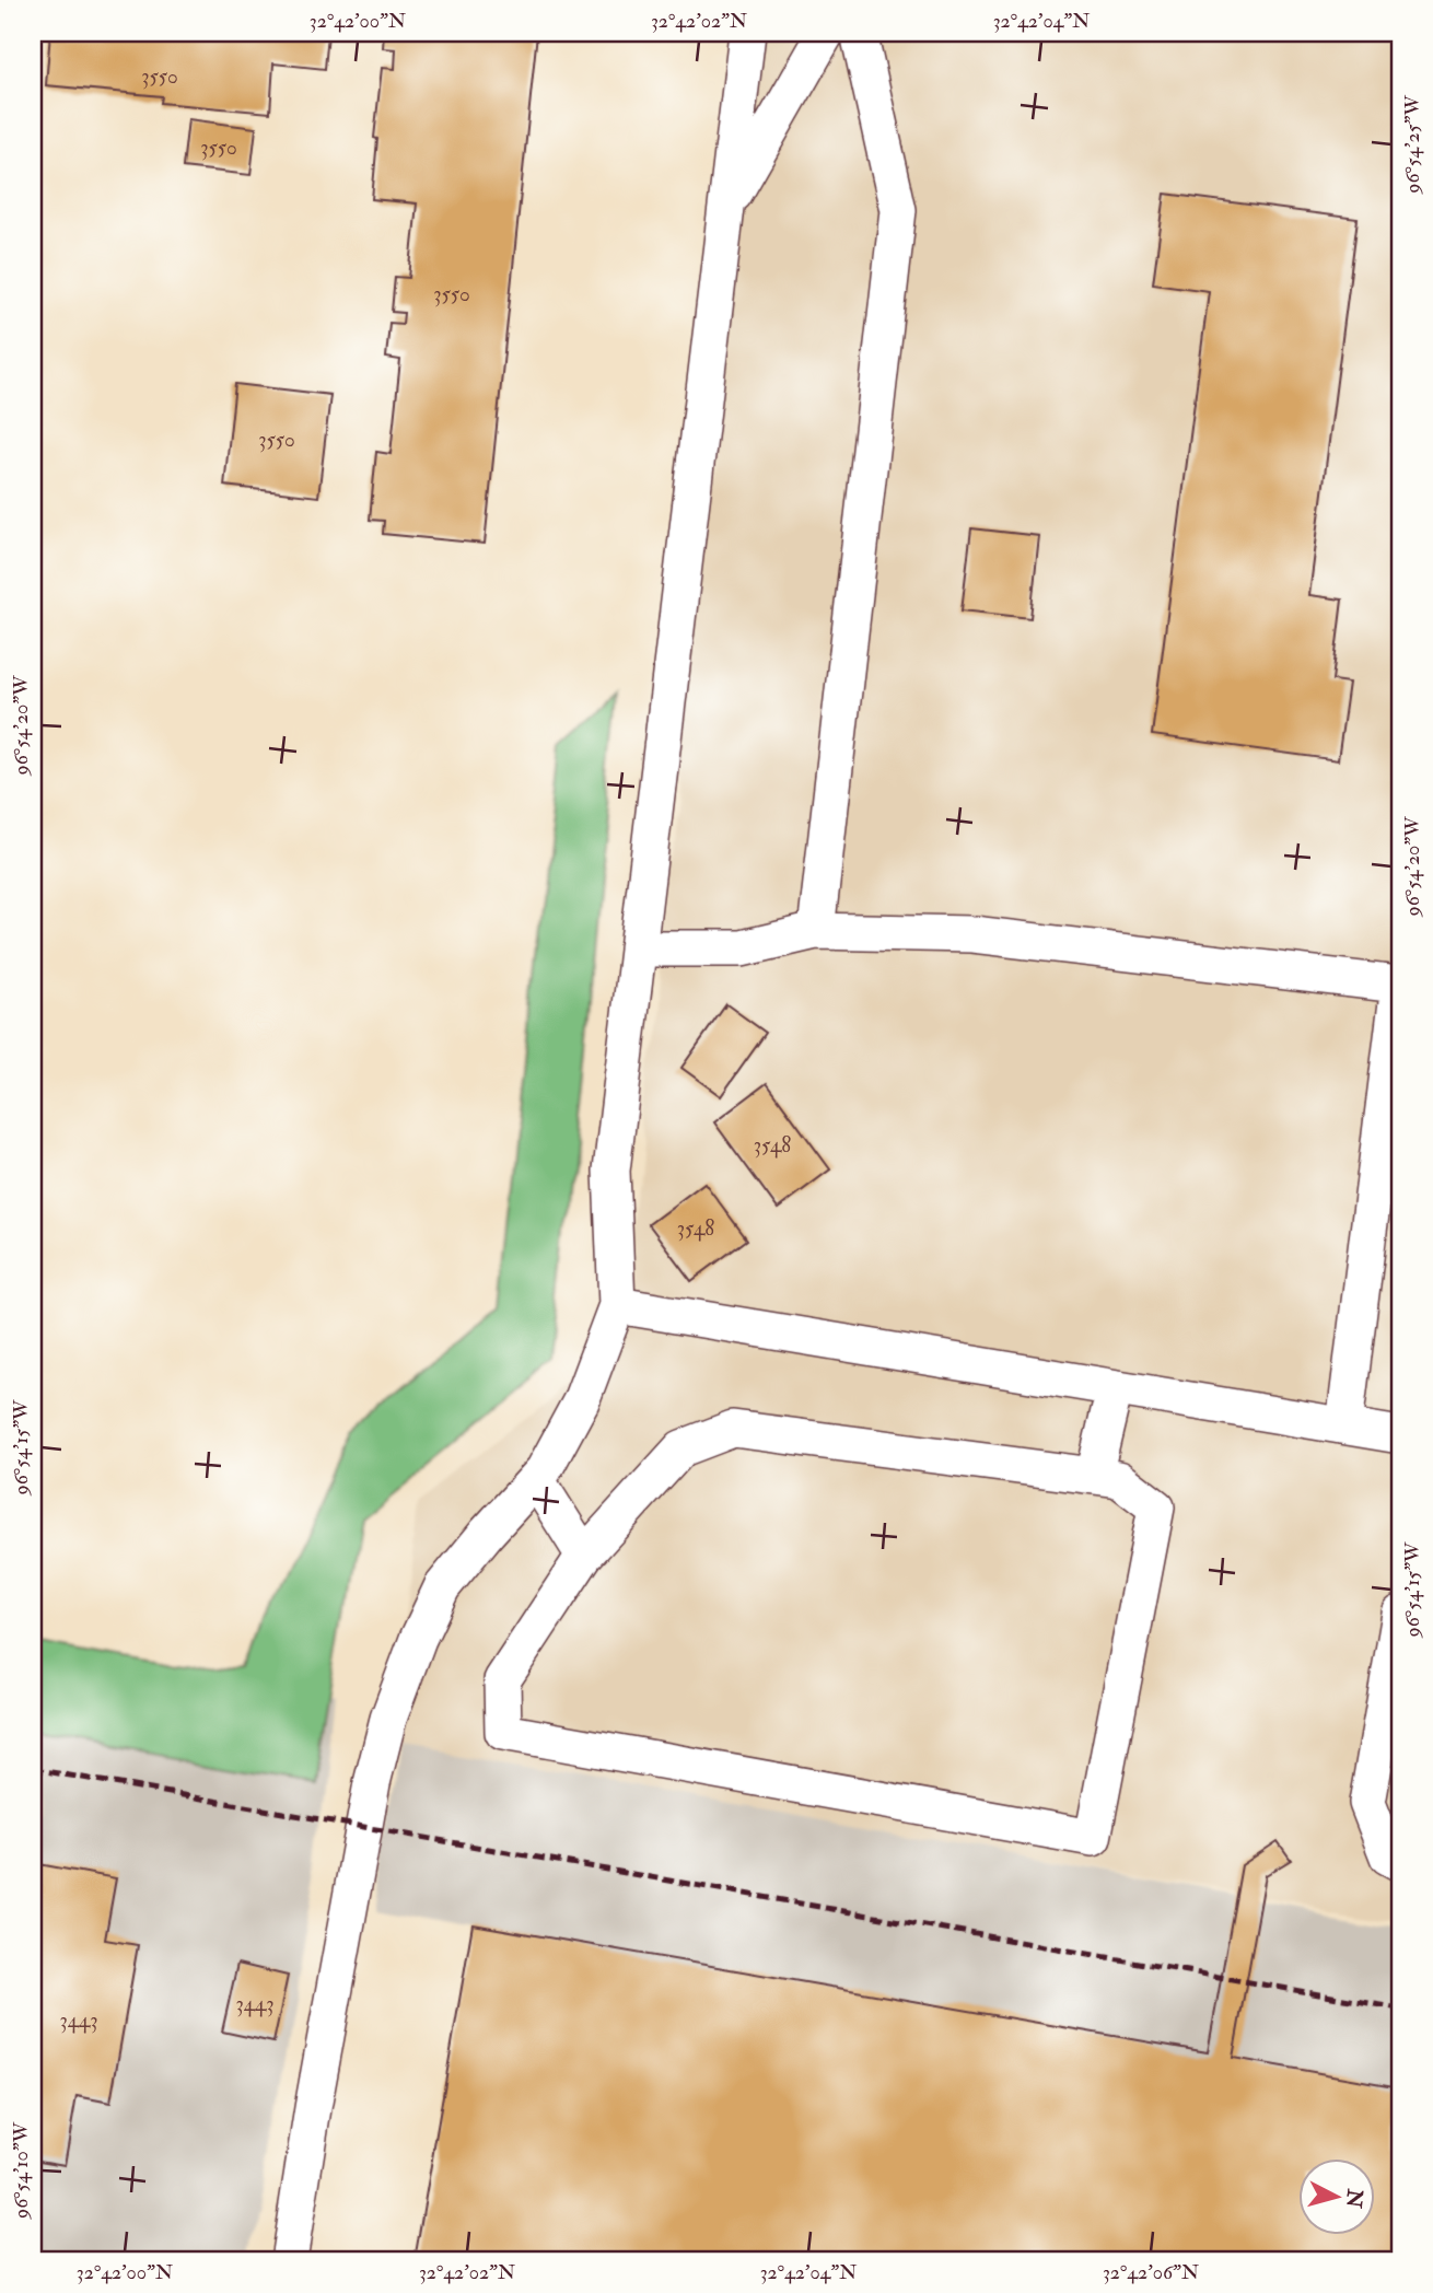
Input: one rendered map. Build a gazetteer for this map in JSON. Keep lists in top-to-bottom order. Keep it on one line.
{"house_numbers":["3550","3550","3550","3550","3548","3548","3443","3443"],"north":"right","coordinates":["32°42'00\"N","32°42'02\"N","32°42'04\"N","96°54'25\"W","96°54'20\"W","96°54'15\"W","96°54'10\"W","32°42'06\"N"]}
